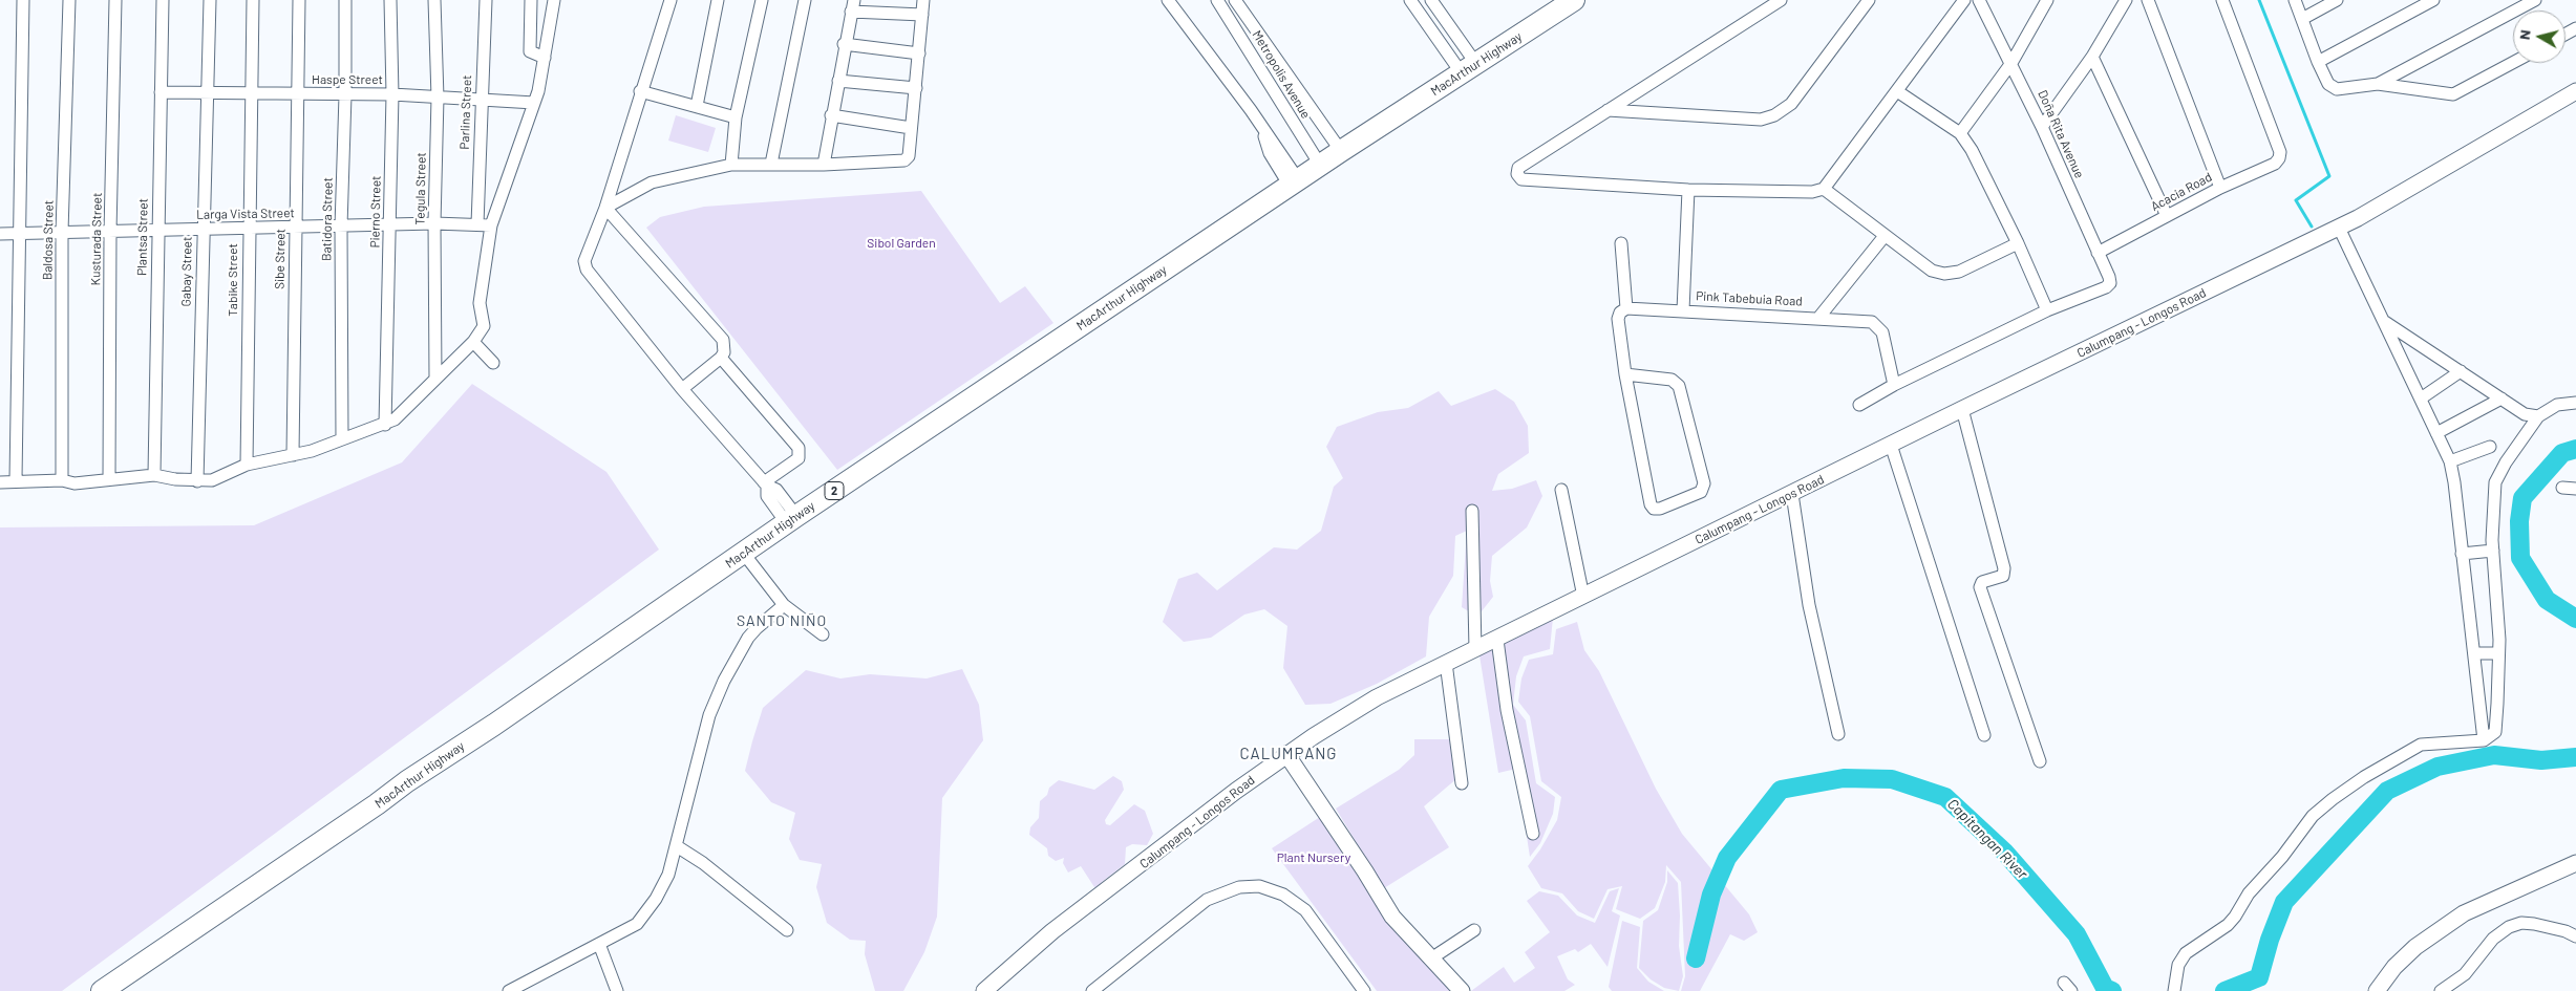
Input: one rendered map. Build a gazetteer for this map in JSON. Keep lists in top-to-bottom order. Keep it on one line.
{"streets":{"highway":["MacArthur Highway","2"],"street":["Metropolis Avenue","Haspe Street","Parlina Street","Doña Rita Avenue","Tegula Street","Acacia Road","Pierno Street","Larga Vista Street","Batidora Street","Plantsa Street","Kusturada Street","Baldosa Street","Sibe Street","Gabay Street","Tabike Street","Pink Tabebuia Road","Calumpang - Longos Road"]},"crossings":[["MacArthur Highway","Metropolis Avenue"],["Haspe Street","Parlina Street"],["Haspe Street","Tegula Street"],["Haspe Street","Pierno Street"],["Haspe Street","Batidora Street"],["Haspe Street","Plantsa Street"],["Haspe Street","Sibe Street"],["Haspe Street","Gabay Street"],["Haspe Street","Tabike Street"],["Parlina Street","Larga Vista Street"],["Doña Rita Avenue","Acacia Road"],["Tegula Street","Larga Vista Street"],["Pierno Street","Larga Vista Street"],["Larga Vista Street","Batidora Street"],["Larga Vista Street","Plantsa Street"],["Larga Vista Street","Kusturada Street"],["Larga Vista Street","Baldosa Street"],["Larga Vista Street","Sibe Street"],["Larga Vista Street","Gabay Street"],["Larga Vista Street","Tabike Street"]],"districts":["SANTO NIÑO","CALUMPANG"],"water":["Capitangan River"],"parks":["Sibol Garden","Plant Nursery"],"north":"left"}
